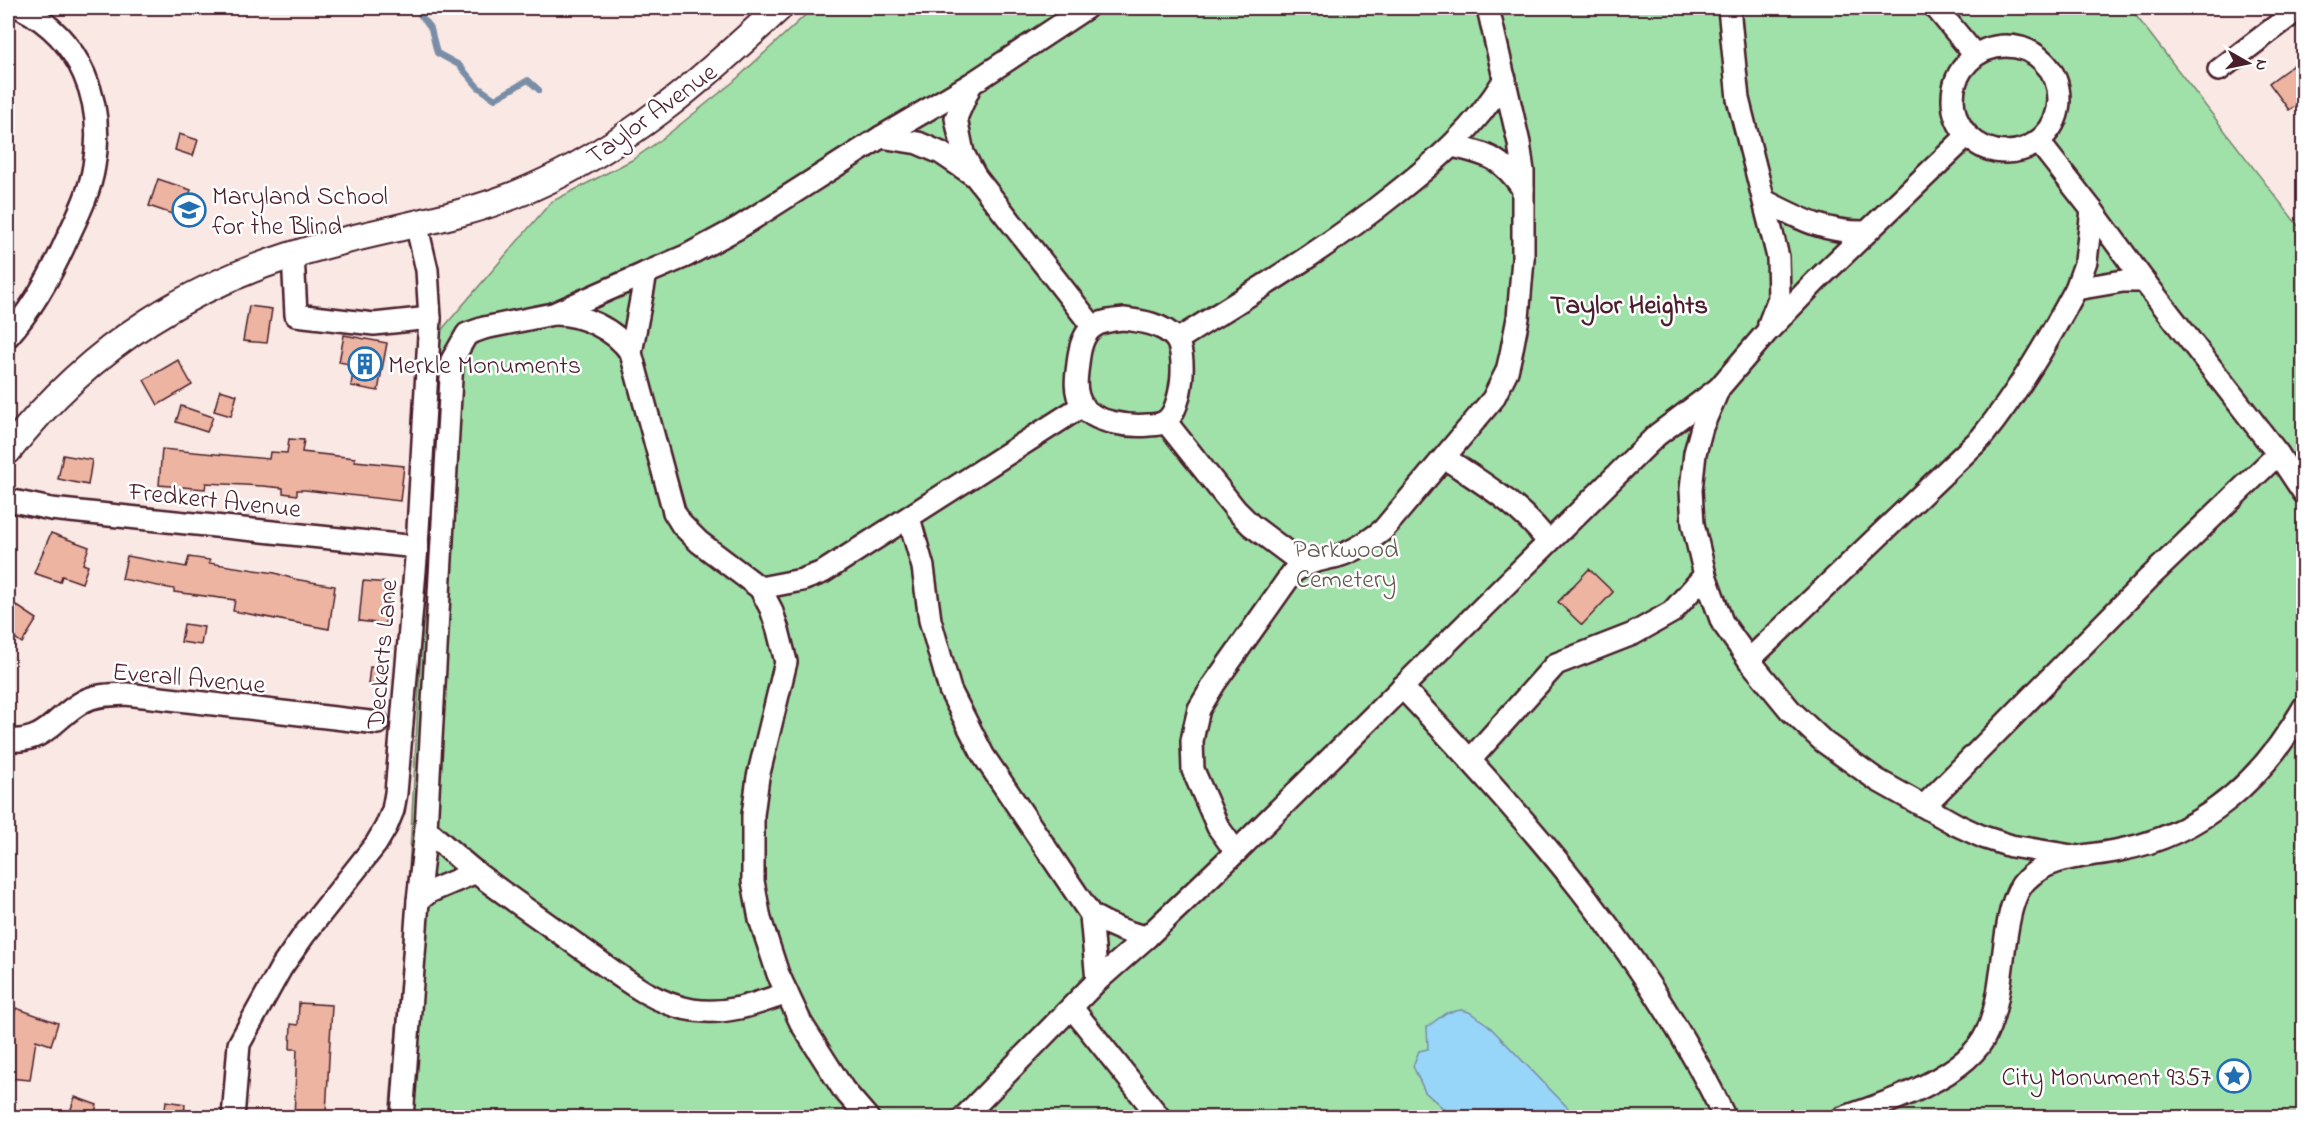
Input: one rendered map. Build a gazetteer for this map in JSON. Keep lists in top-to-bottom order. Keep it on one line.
{"streets":{"main road":["Taylor Avenue"],"street":["Fredkert Avenue","Deckerts Lane","Everall Avenue"]},"crossings":[["Taylor Avenue","Deckerts Lane"],["Fredkert Avenue","Deckerts Lane"]],"districts":["Taylor Heights"],"parks":["Parkwood Cemetery"],"places":{"school or university":["Maryland School for the Blind"],"building":["Merkle Monuments"],"place":["City Monument 9357"]},"north":"right"}
